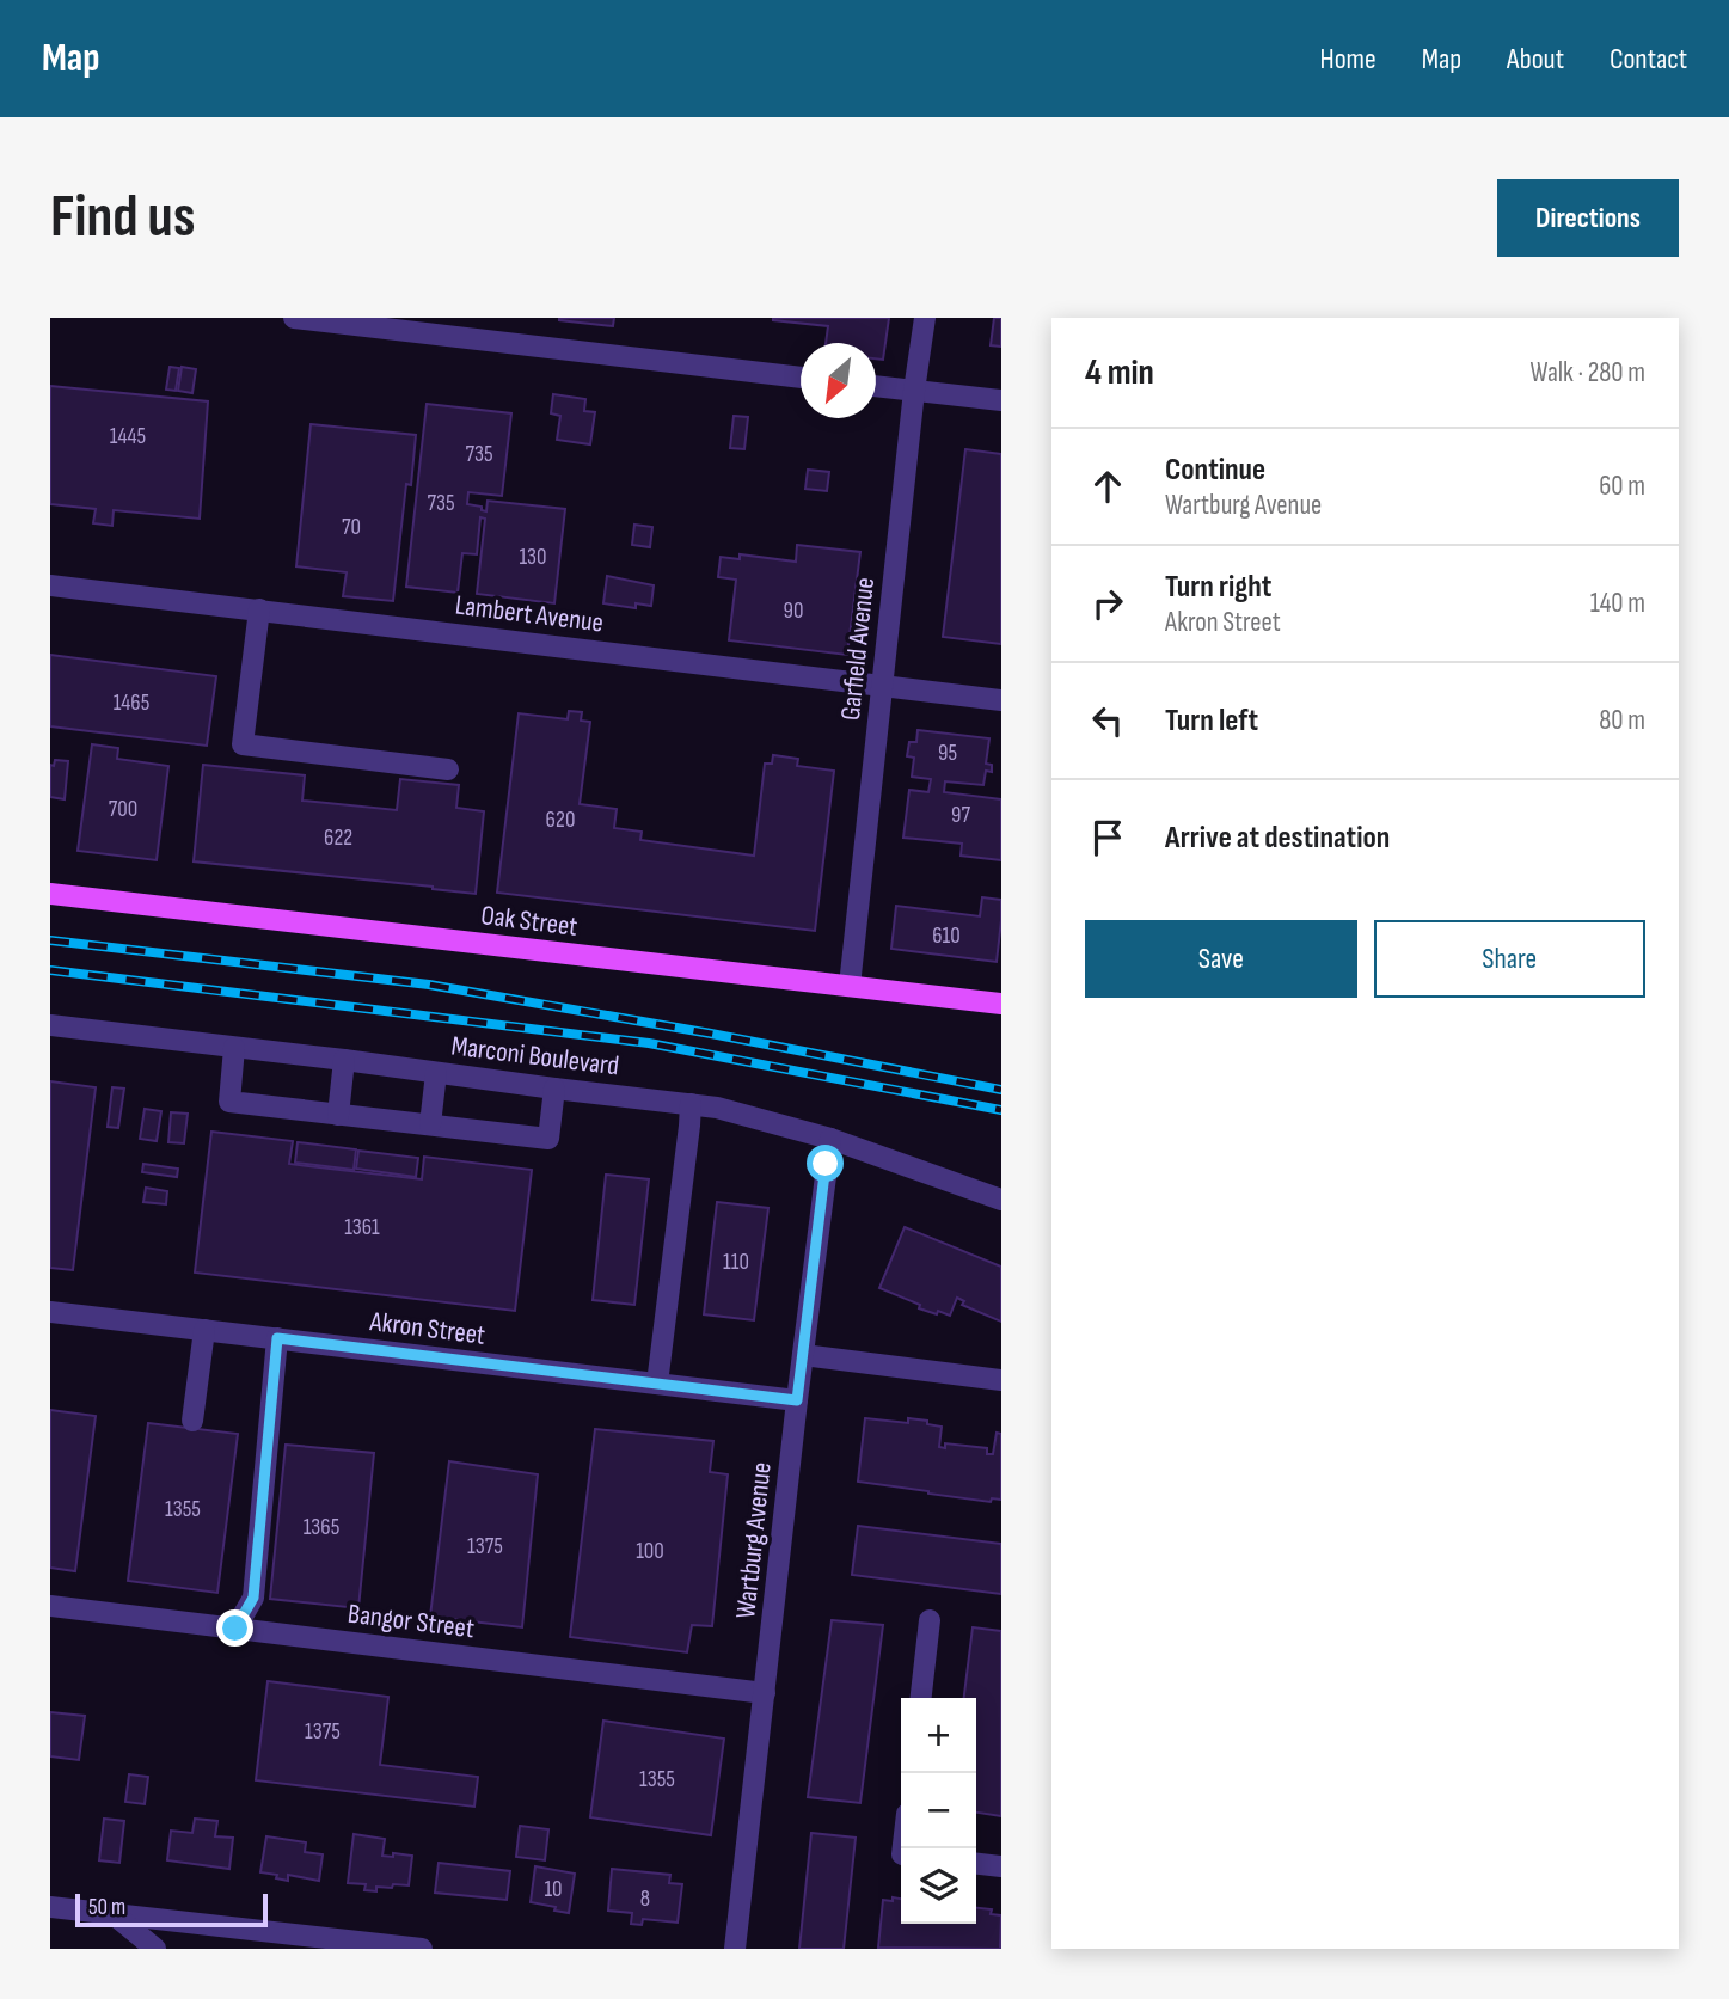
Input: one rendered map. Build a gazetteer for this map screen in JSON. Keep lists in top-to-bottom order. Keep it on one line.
{"streets":{"main road":["Oak Street"],"street":["Lambert Avenue","Garfield Avenue","Marconi Boulevard","Akron Street","Wartburg Avenue","Bangor Street"]},"crossings":[["Lambert Avenue","Garfield Avenue"],["Garfield Avenue","Oak Street"],["Marconi Boulevard","Wartburg Avenue"],["Akron Street","Wartburg Avenue"],["Wartburg Avenue","Bangor Street"]],"house_numbers":["1445","735","735","70","130","90","1465","95","700","97","620","622","610","1361","110","1355","1365","1375","100","1375","1355","10","8"],"scale_bar":"50 m","north":"bottom left","page":{"header":"Map","nav":["Home","Map","About","Contact"],"buttons":["Directions",["Save","Share"]],"title":"Find us","heading":["4 min","Walk · 280 m"],"list":[["Continue","Wartburg Avenue","60 m"],["Turn right","Akron Street","140 m"],["Turn left","80 m"],"Arrive at destination"],"map_buttons":["+","−"],"scale":"50 m"}}
